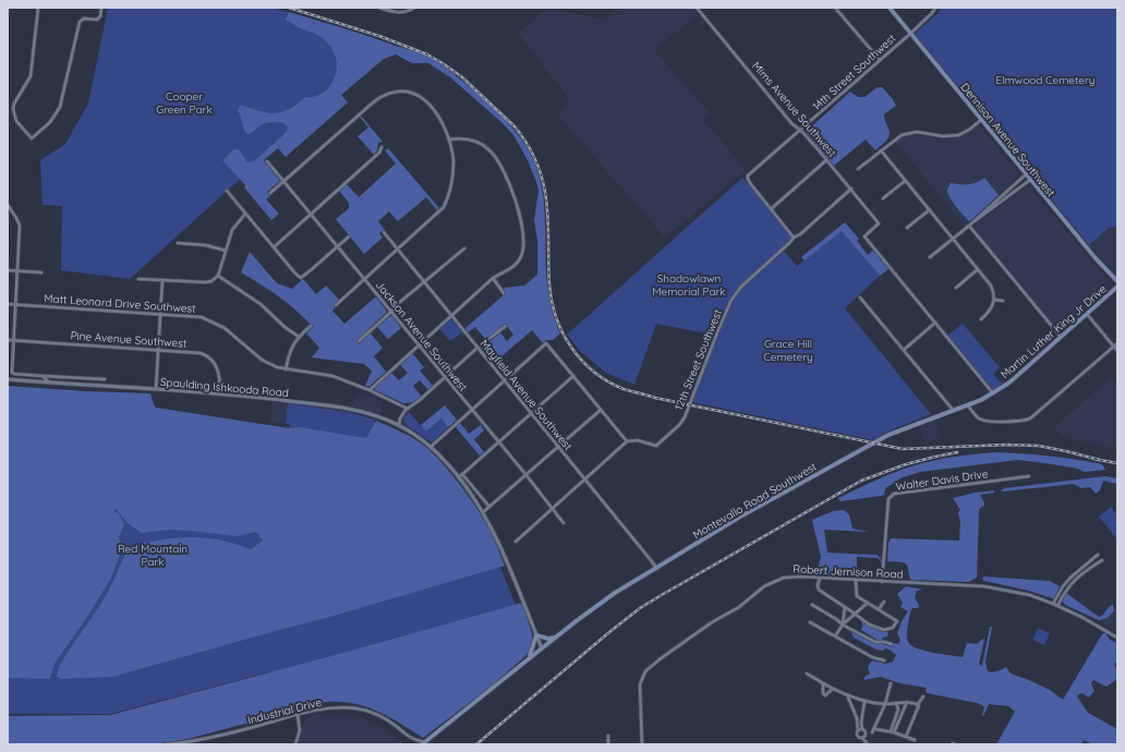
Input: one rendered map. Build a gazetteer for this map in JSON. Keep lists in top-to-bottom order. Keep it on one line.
{"streets":{"main road":["Dennison Avenue Southwest","Martin Luther King Jr Drive","Montevallo Road Southwest"],"street":["14th Street Southwest","Mims Avenue Southwest","Matt Leonard Drive Southwest","Jackson Avenue Southwest","Pine Avenue Southwest","12th Street Southwest","Spaulding Ishkooda Road","Mayfield Avenue Southwest","Walter Davis Drive","Robert Jemison Road","Industrial Drive"]},"crossings":[["14th Street Southwest","Mims Avenue Southwest"],["14th Street Southwest","Dennison Avenue Southwest"],["Mims Avenue Southwest","12th Street Southwest"],["Martin Luther King Jr Drive","Montevallo Road Southwest"],["Pine Avenue Southwest","Spaulding Ishkooda Road"],["Mayfield Avenue Southwest","Montevallo Road Southwest"],["Walter Davis Drive","Robert Jemison Road"]],"parks":["Elmwood Cemetery","Cooper Green Park","Shadowlawn Memorial Park","Grace Hill Cemetery","Red Mountain Park"]}
